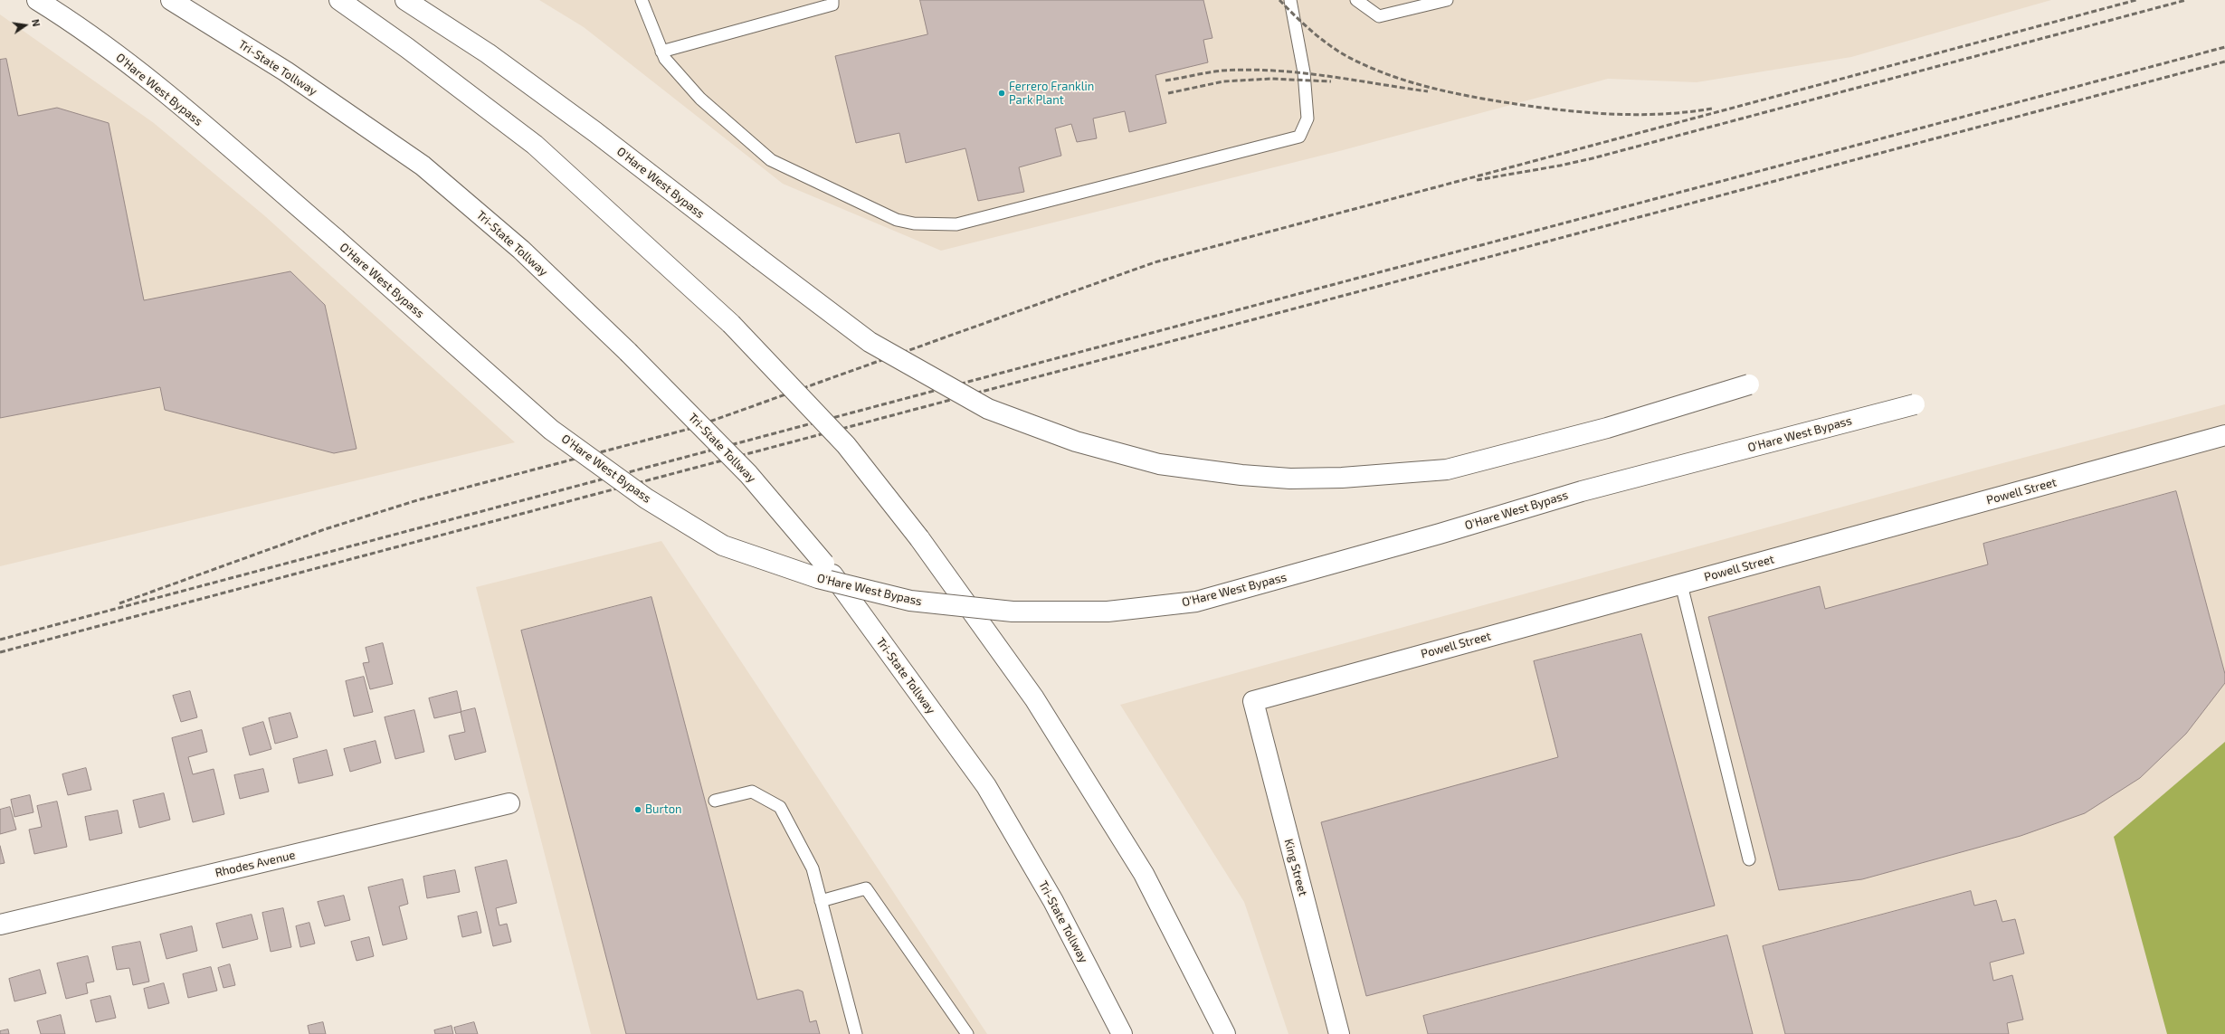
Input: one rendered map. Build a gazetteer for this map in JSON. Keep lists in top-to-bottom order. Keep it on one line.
{"streets":{"main road":["Tri-State Tollway","O'Hare West Bypass","Powell Street","Rhodes Avenue","King Street"]},"crossings":[["Powell Street","King Street"]],"places":["Ferrero Franklin Park Plant","Burton"],"north":"right"}
